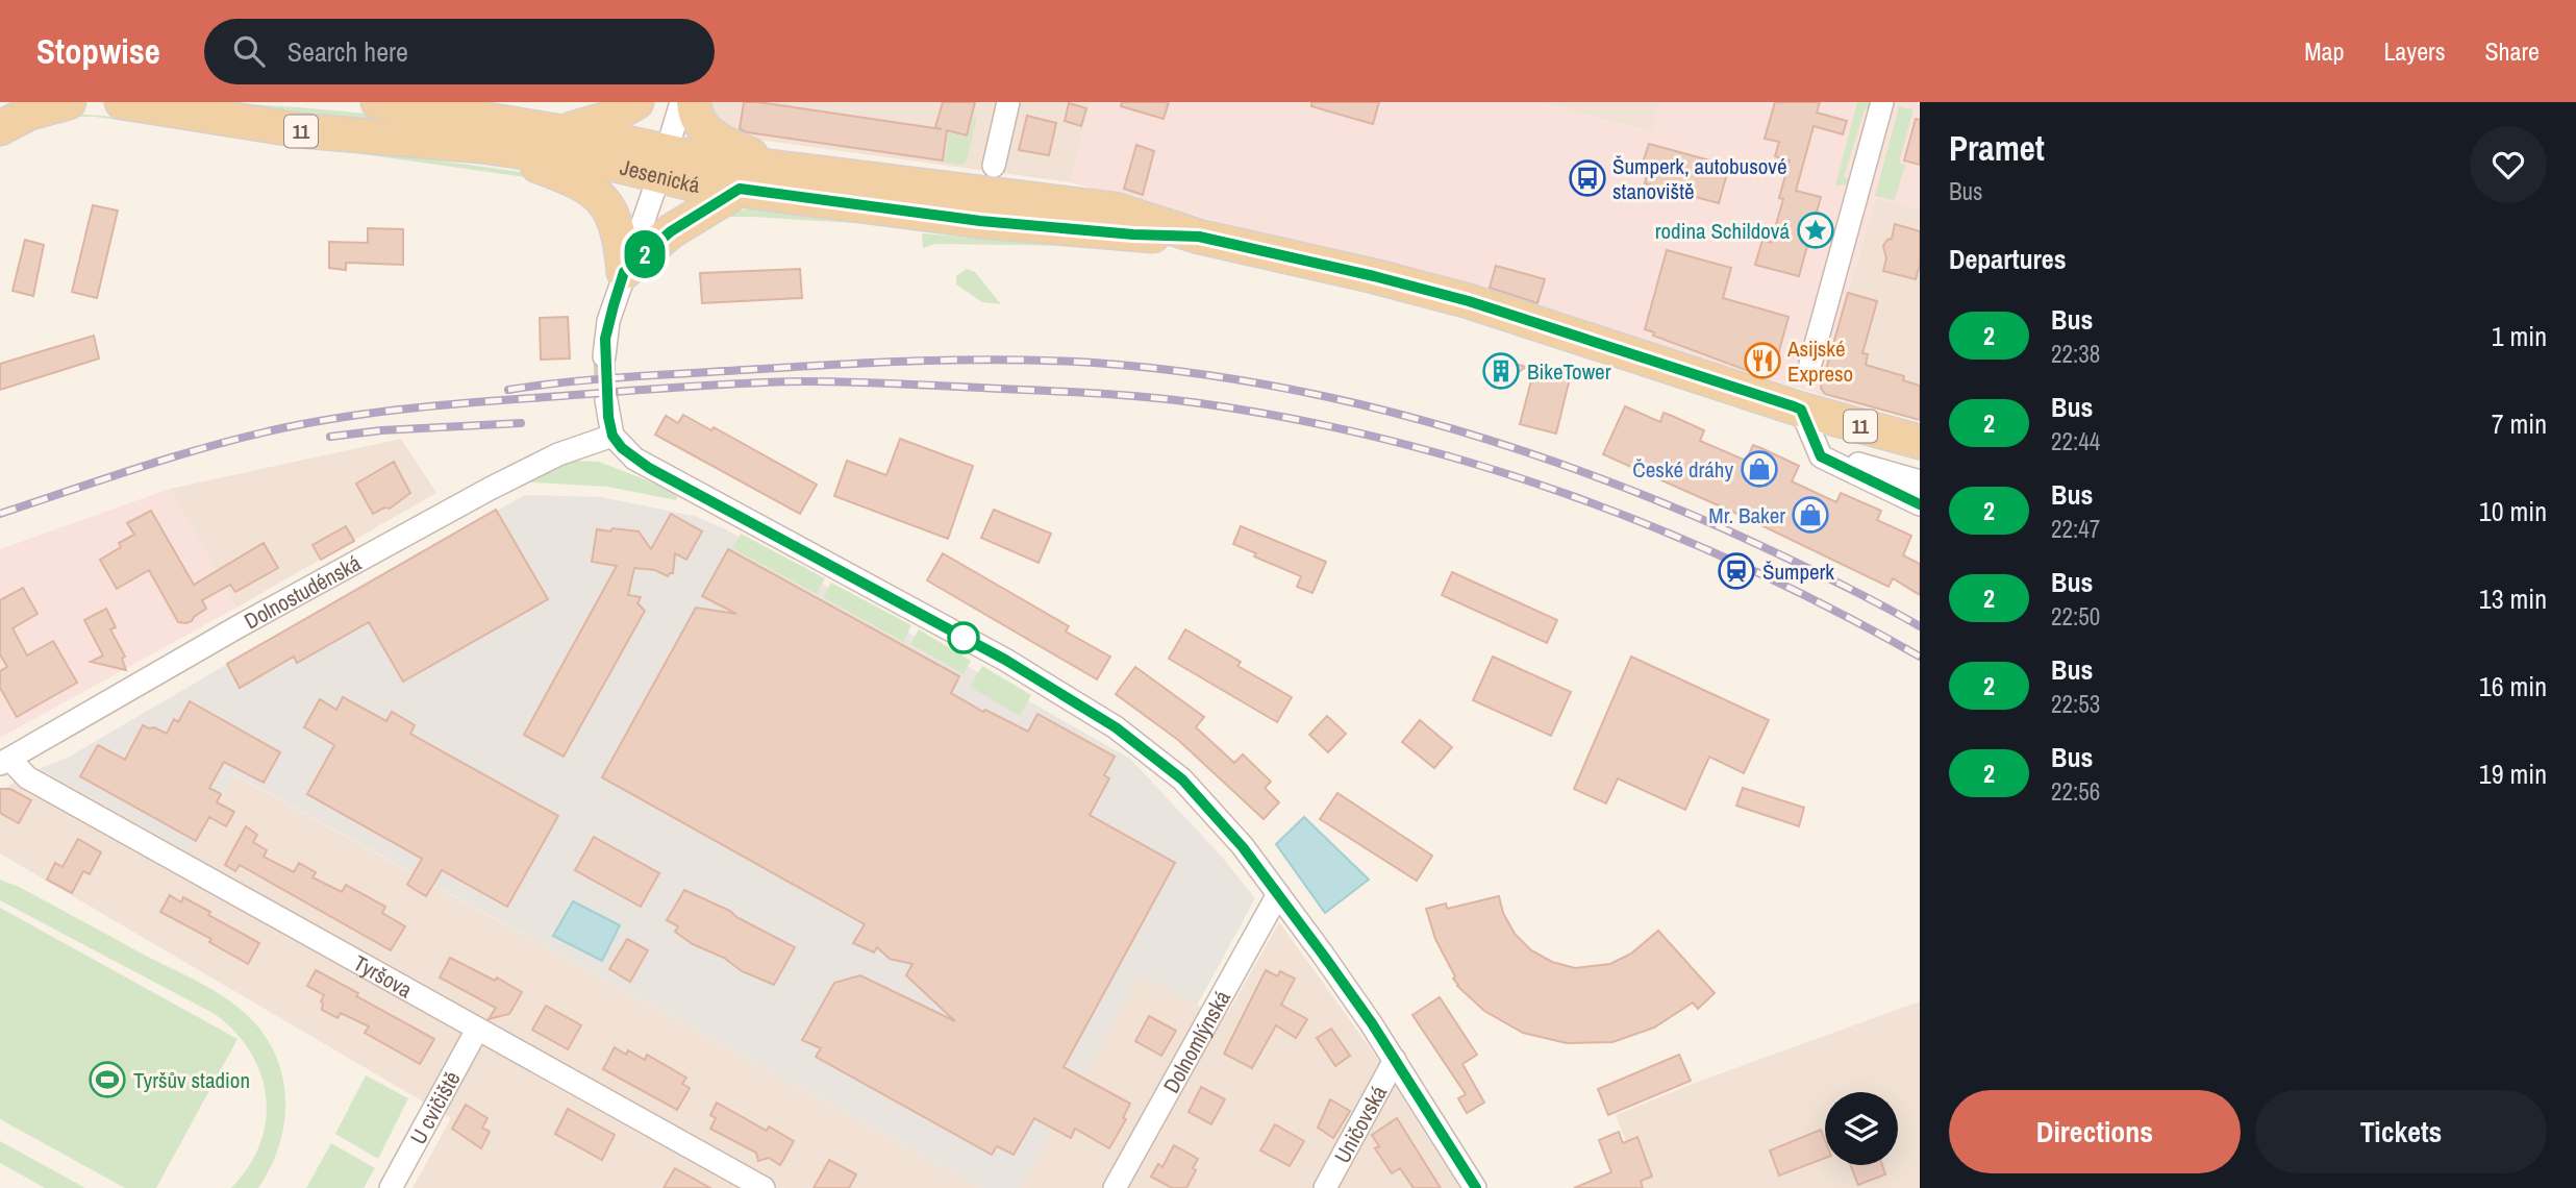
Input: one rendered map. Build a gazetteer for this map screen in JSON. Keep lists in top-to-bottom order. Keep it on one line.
{"streets":{"main road":["11","Jesenická"],"street":["Dolnostudénská","Tyršova","Dolnomlýnská","U cvičiště","Uničovská"]},"crossings":[["Dolnostudénská","Tyršova"],["Dolnostudénská","Uničovská"],["Tyršova","U cvičiště"],["Dolnomlýnská","Uničovská"]],"places":{"bus stop":["Šumperk, autobusové stanoviště"],"place":["rodina Schildová"],"restaurant":["Asijské Expreso"],"building":["BikeTower"],"shop":["České dráhy","Mr. Baker"],"station":["Šumperk"],"sports":["Tyršův stadion"]},"lines":["bus line 2"],"page":{"header":"Stopwise","search":"Search here","nav":["Map","Layers","Share"],"on_map":"2","heading":[["Pramet","Bus"],"Departures"],"list":[{"mark":"2","name":"Bus","note":"22:38","value":"1 min"},{"mark":"2","name":"Bus","note":"22:44","value":"7 min"},{"mark":"2","name":"Bus","note":"22:47","value":"10 min"},{"mark":"2","name":"Bus","note":"22:50","value":"13 min"},{"mark":"2","name":"Bus","note":"22:53","value":"16 min"},{"mark":"2","name":"Bus","note":"22:56","value":"19 min"}],"buttons":["Directions","Tickets"]}}
